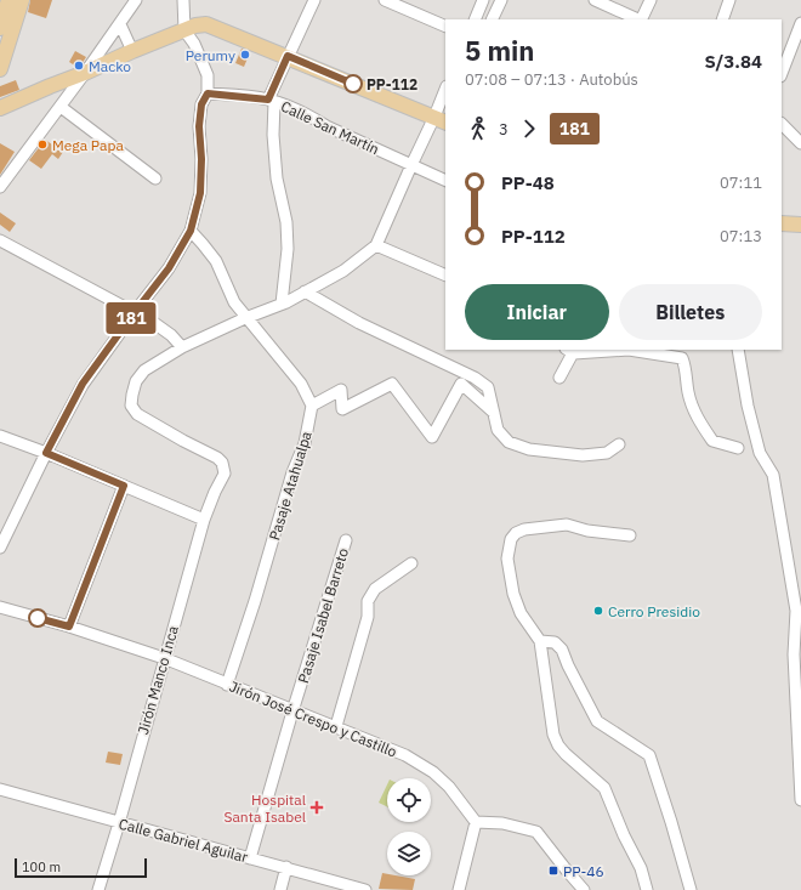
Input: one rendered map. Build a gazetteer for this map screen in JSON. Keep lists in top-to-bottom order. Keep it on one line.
{"streets":{"street":["Calle San Martín","Pasaje Atahualpa","Pasaje Isabel Barreto","Jirón Manco Inca","Jirón José Crespo y Castillo","Calle Gabriel Aguilar"]},"crossings":[["Pasaje Atahualpa","Jirón José Crespo y Castillo"],["Pasaje Isabel Barreto","Jirón José Crespo y Castillo"],["Pasaje Isabel Barreto","Calle Gabriel Aguilar"],["Jirón Manco Inca","Jirón José Crespo y Castillo"],["Jirón Manco Inca","Calle Gabriel Aguilar"]],"places":{"other":["Perumy","Macko","PP-112","Mega Papa","Cerro Presidio"],"health":["Hospital Santa Isabel"],"transit":["PP-46"]},"lines":["bus line 181"],"scale_bar":"100 m","page":{"on_map":"181","heading":["5 min","07:08 – 07:13 · Autobús","S/3.84"],"legs":["3","181"],"list":[{"name":"PP-48","value":"07:11"},{"name":"PP-112","value":"07:13"}],"buttons":["Iniciar","Billetes"],"scale":"100 m"}}
